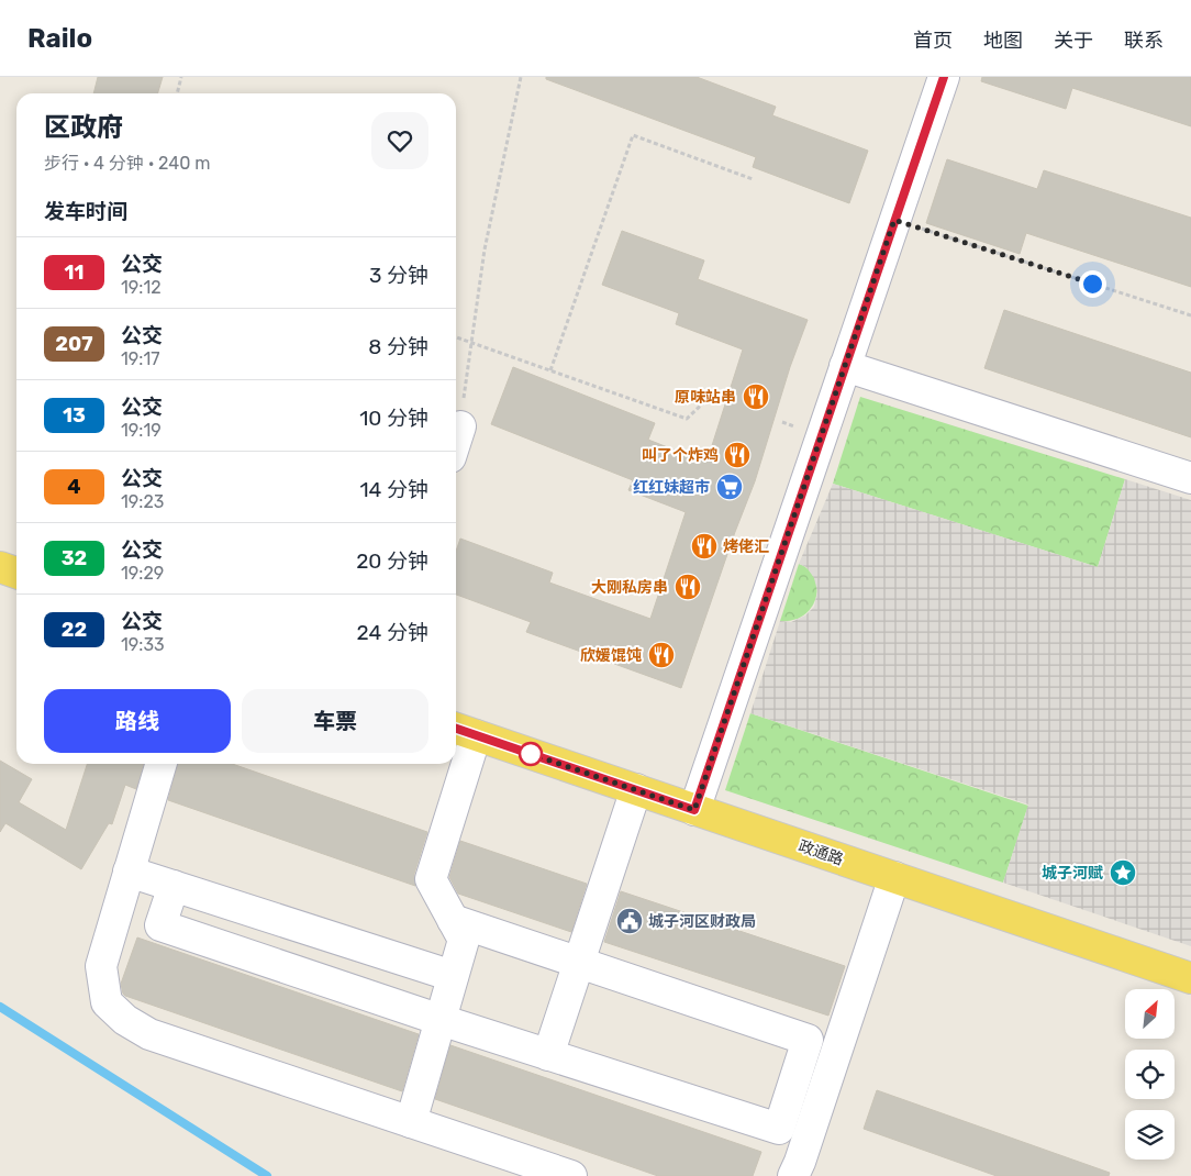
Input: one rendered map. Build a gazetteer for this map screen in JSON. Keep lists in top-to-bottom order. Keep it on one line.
{"streets":{"main road":["政通路"]},"places":{"restaurant":["原味站串","叫了个炸鸡","烤佬汇","大刚私房串","欣媛馄饨"],"supermarket":["红红妹超市"],"place":["城子河赋"],"public building":["城子河区财政局"]},"lines":["bus line 11"],"north":"top right","page":{"header":"Railo","nav":["首页","地图","关于","联系"],"heading":[["区政府","步行 · 4 分钟 · 240 m"],"发车时间"],"list":[{"mark":"11","name":"公交","note":"19:12","value":"3 分钟"},{"mark":"207","name":"公交","note":"19:17","value":"8 分钟"},{"mark":"13","name":"公交","note":"19:19","value":"10 分钟"},{"mark":"4","name":"公交","note":"19:23","value":"14 分钟"},{"mark":"32","name":"公交","note":"19:29","value":"20 分钟"},{"mark":"22","name":"公交","note":"19:33","value":"24 分钟"}],"buttons":["路线","车票"]}}
